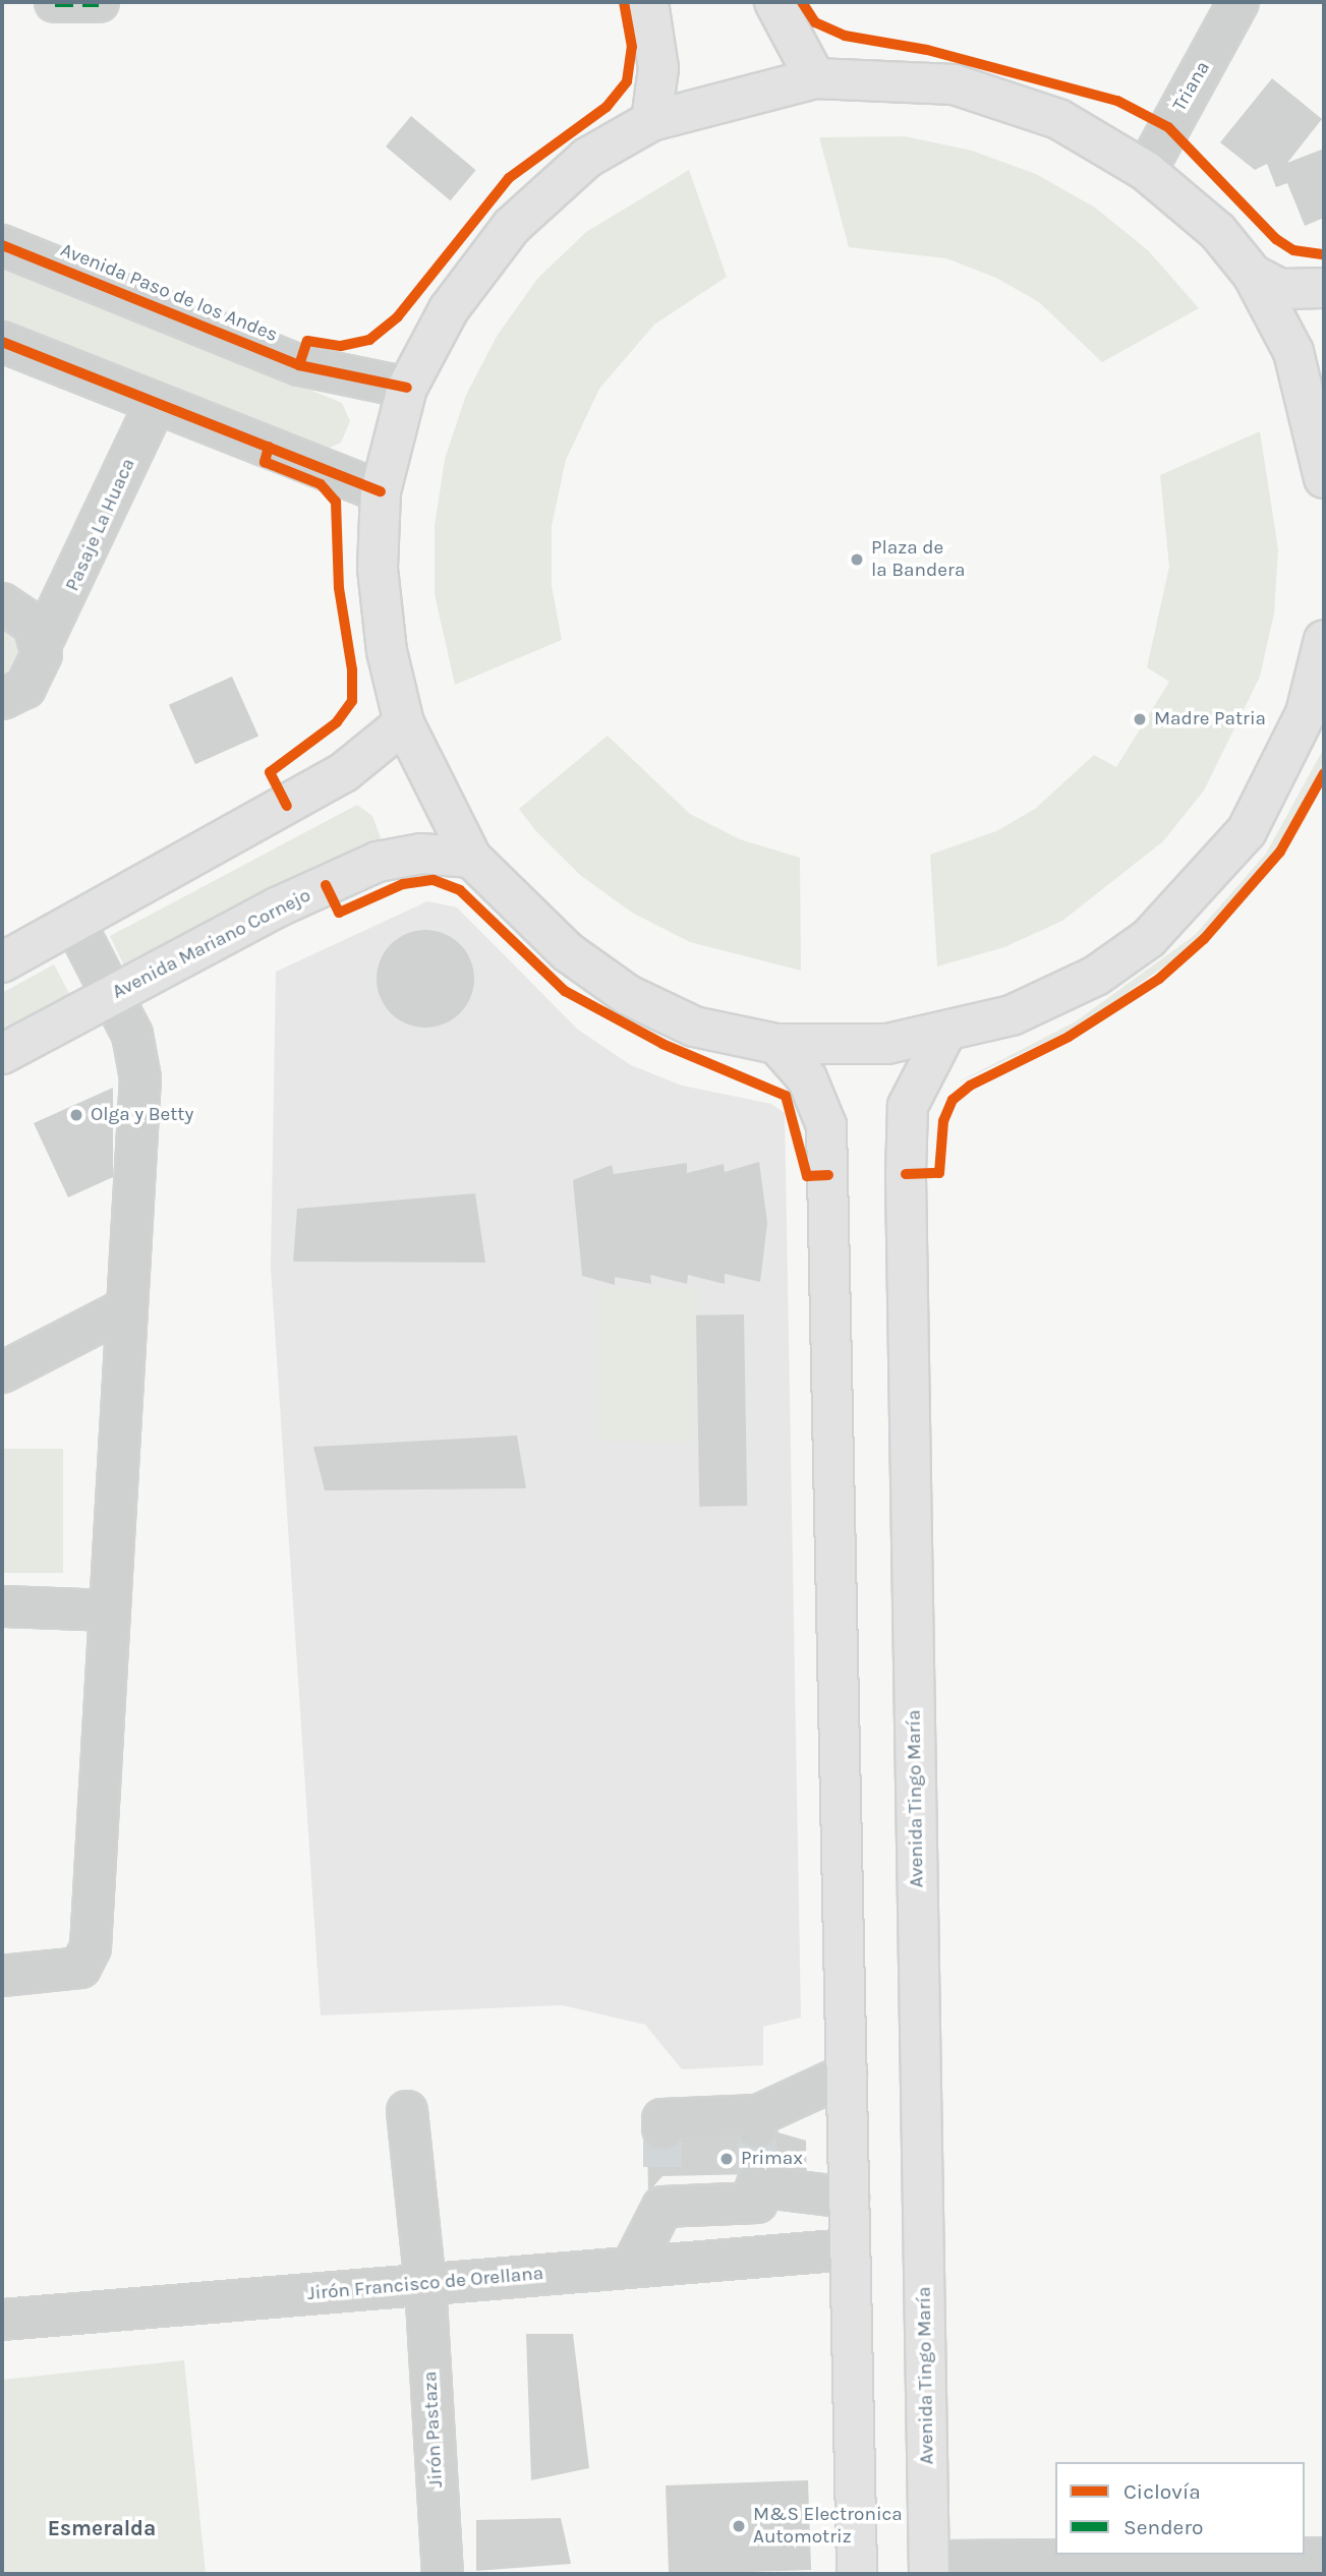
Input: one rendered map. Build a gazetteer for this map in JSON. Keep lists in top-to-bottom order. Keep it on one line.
{"streets":{"main road":["Avenida Mariano Cornejo","Avenida Tingo María"],"street":["Triana","Avenida Paso de los Andes","Pasaje La Huaca","Jirón Francisco de Orellana","Jirón Pastaza"]},"crossings":[["Jirón Francisco de Orellana","Jirón Pastaza"]],"districts":["Esmeralda"],"places":["Plaza de la Bandera","Madre Patria","Olga y Betty","Primax","M&S Electronica Automotriz"],"legend":["Ciclovía","Sendero"]}
